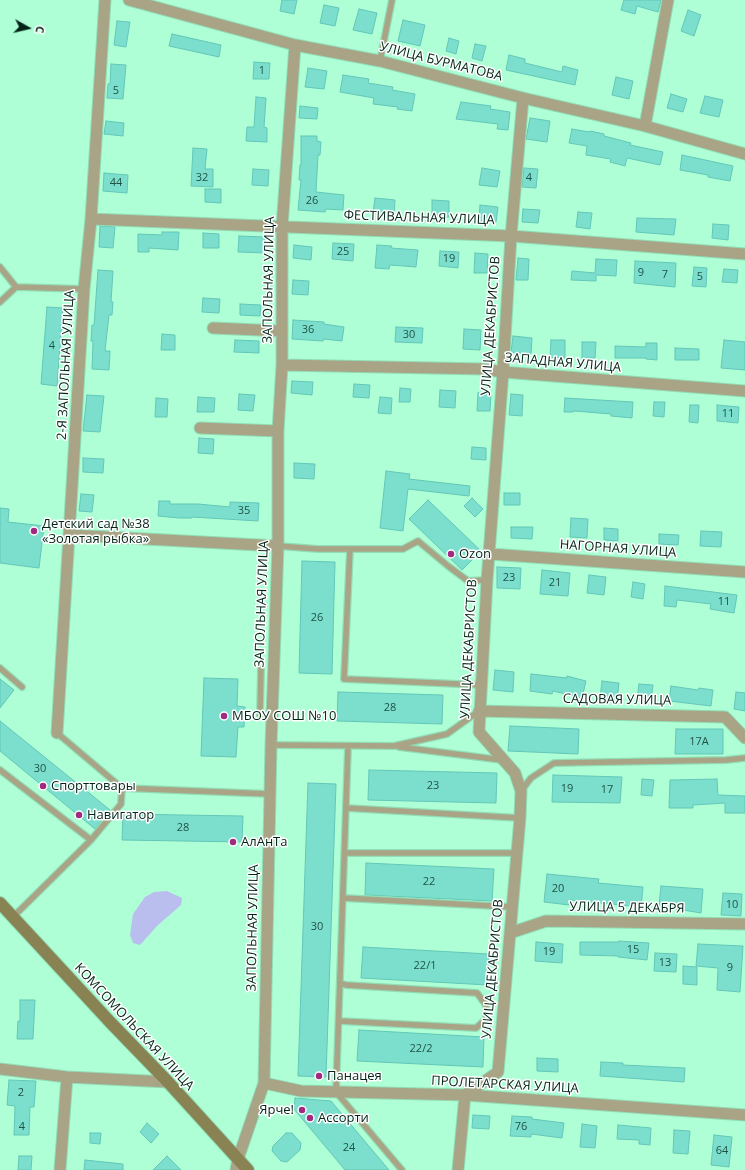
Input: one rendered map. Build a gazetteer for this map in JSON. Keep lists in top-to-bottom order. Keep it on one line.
{"streets":{"main road":["КОМСОМОЛЬСКАЯ УЛИЦА"],"street":["УЛИЦА БУРМАТОВА","ФЕСТИВАЛЬНАЯ УЛИЦА","ЗАПОЛЬНАЯ УЛИЦА","УЛИЦА ДЕКАБРИСТОВ","ЗАПАДНАЯ УЛИЦА","2-Я ЗАПОЛЬНАЯ УЛИЦА","НАГОРНАЯ УЛИЦА","САДОВАЯ УЛИЦА","УЛИЦА 5 ДЕКАБРЯ","ПРОЛЕТАРСКАЯ УЛИЦА"]},"crossings":[["УЛИЦА БУРМАТОВА","ЗАПОЛЬНАЯ УЛИЦА"],["УЛИЦА БУРМАТОВА","УЛИЦА ДЕКАБРИСТОВ"],["ФЕСТИВАЛЬНАЯ УЛИЦА","ЗАПОЛЬНАЯ УЛИЦА"],["ФЕСТИВАЛЬНАЯ УЛИЦА","УЛИЦА ДЕКАБРИСТОВ"],["ФЕСТИВАЛЬНАЯ УЛИЦА","2-Я ЗАПОЛЬНАЯ УЛИЦА"],["ЗАПОЛЬНАЯ УЛИЦА","ЗАПАДНАЯ УЛИЦА"],["ЗАПОЛЬНАЯ УЛИЦА","КОМСОМОЛЬСКАЯ УЛИЦА"],["ЗАПОЛЬНАЯ УЛИЦА","ПРОЛЕТАРСКАЯ УЛИЦА"],["УЛИЦА ДЕКАБРИСТОВ","ЗАПАДНАЯ УЛИЦА"],["УЛИЦА ДЕКАБРИСТОВ","НАГОРНАЯ УЛИЦА"],["УЛИЦА ДЕКАБРИСТОВ","САДОВАЯ УЛИЦА"],["УЛИЦА ДЕКАБРИСТОВ","УЛИЦА 5 ДЕКАБРЯ"],["УЛИЦА ДЕКАБРИСТОВ","ПРОЛЕТАРСКАЯ УЛИЦА"]],"places":["Детский сад №38 «Золотая рыбка»","Ozon","МБОУ СОШ №10","Спорттовары","Навигатор","АлАнТа","Панацея","Ярче!","Ассорти"],"house_numbers":["1","5","32","4","44","26","25","19","9","7","5","36","30","4","11","35","23","21","11","26","28","17А","30","23","19","17","28","22","20","10","30","15","19","13","22/1","9","22/2","2","4","76","24","64"],"north":"right"}
